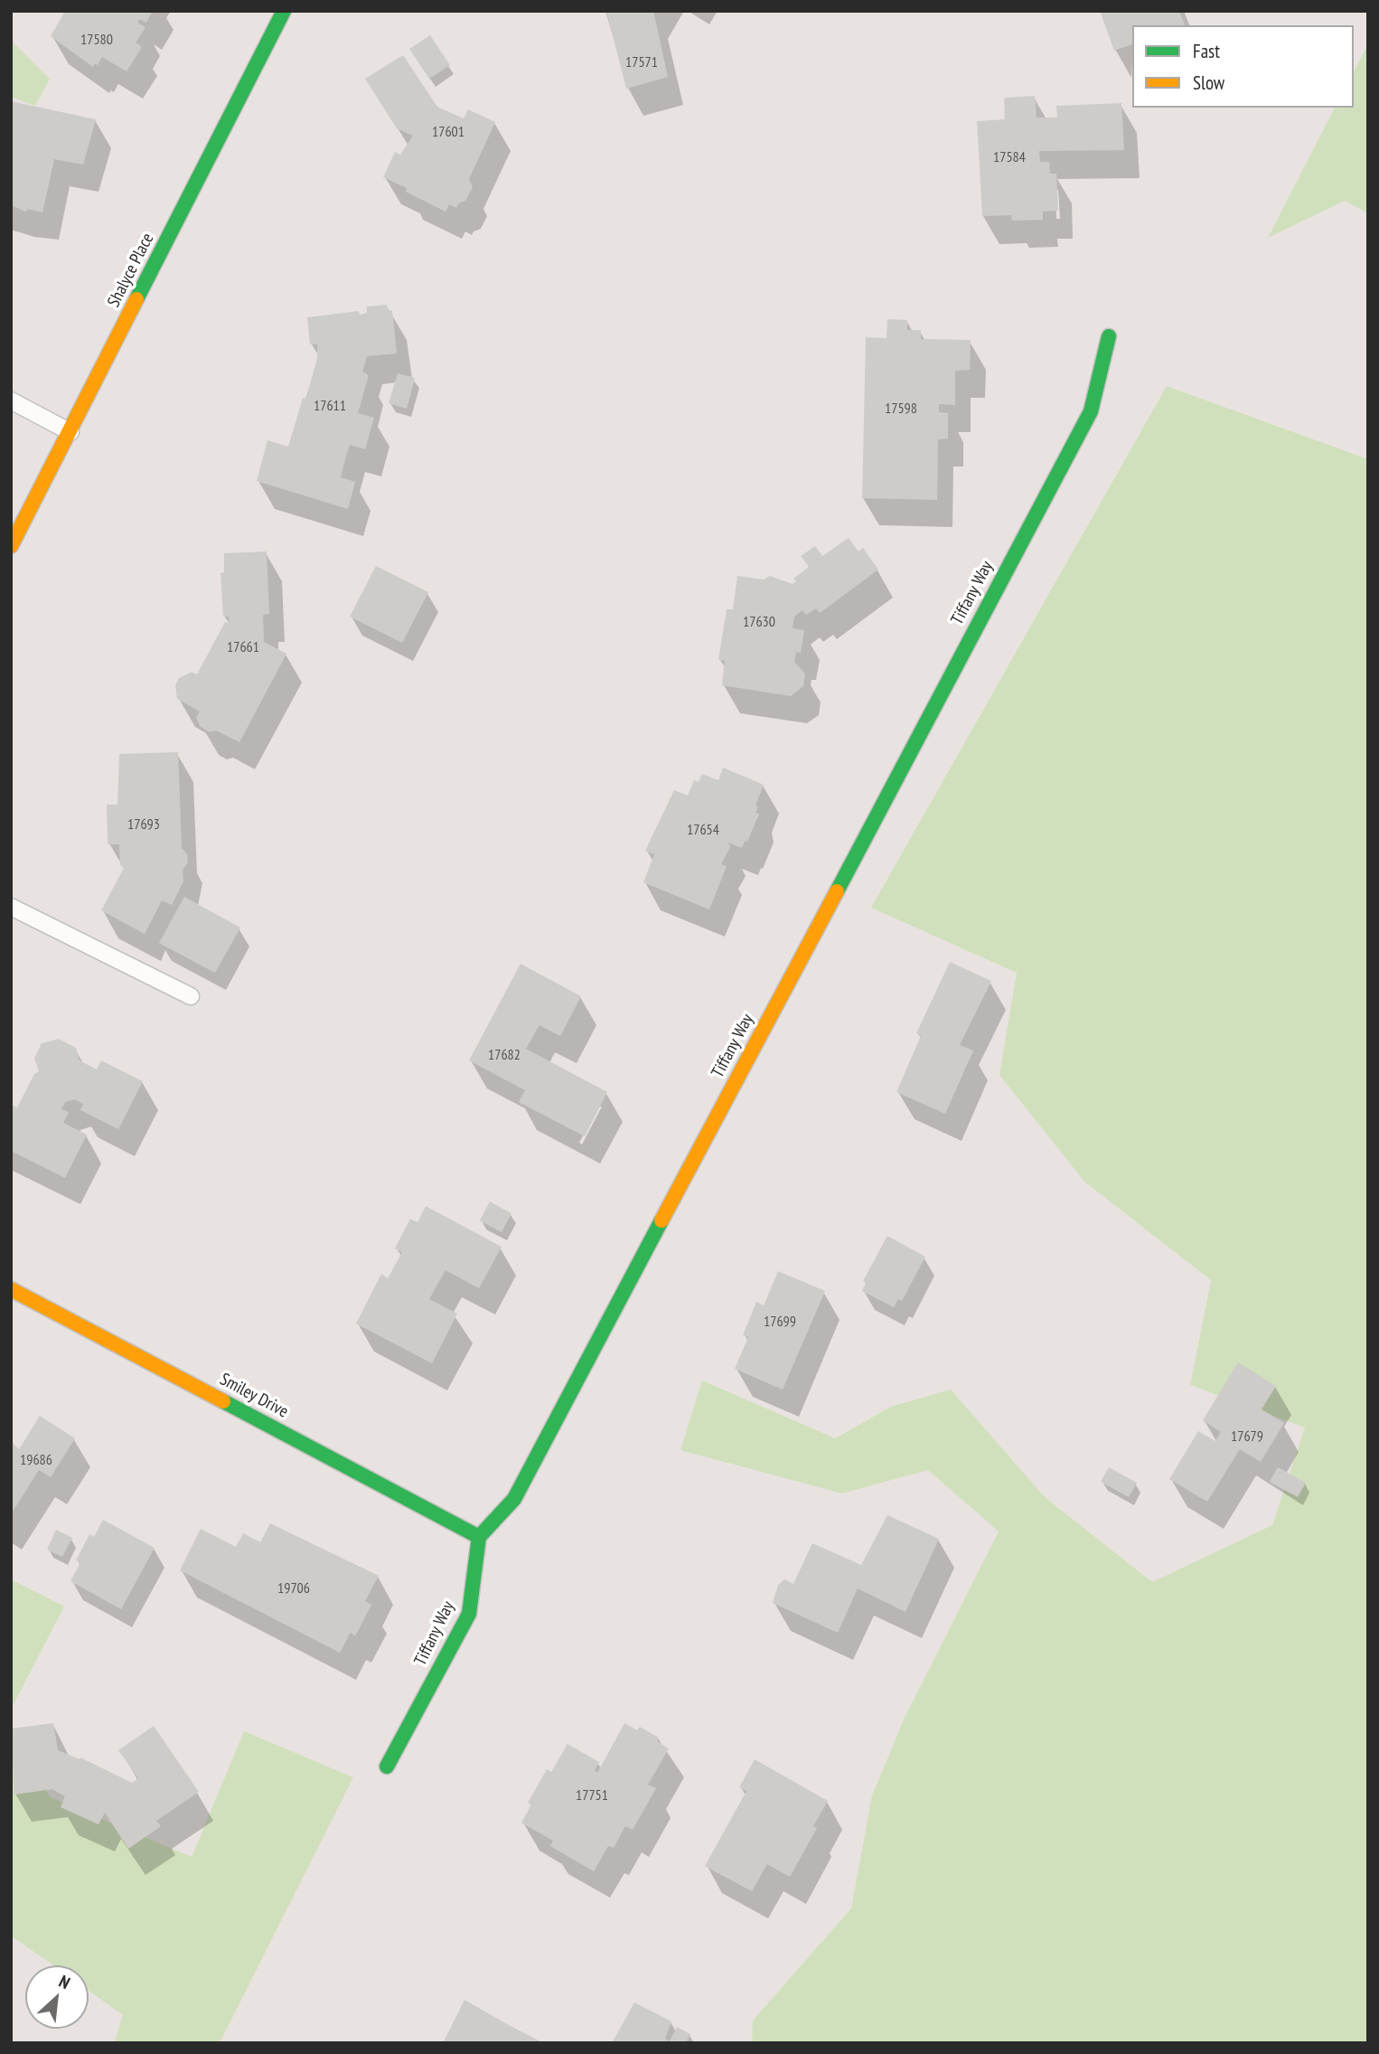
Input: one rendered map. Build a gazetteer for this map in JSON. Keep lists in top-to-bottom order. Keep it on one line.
{"streets":{"street":["Shalyce Place","Tiffany Way","Smiley Drive"]},"crossings":[["Tiffany Way","Smiley Drive"]],"house_numbers":["17580","17571","17601","17584","17611","17598","17630","17661","17693","17654","17682","17699","17679","19686","19706","17751"],"legend":["Fast","Slow"],"north":"top right"}
